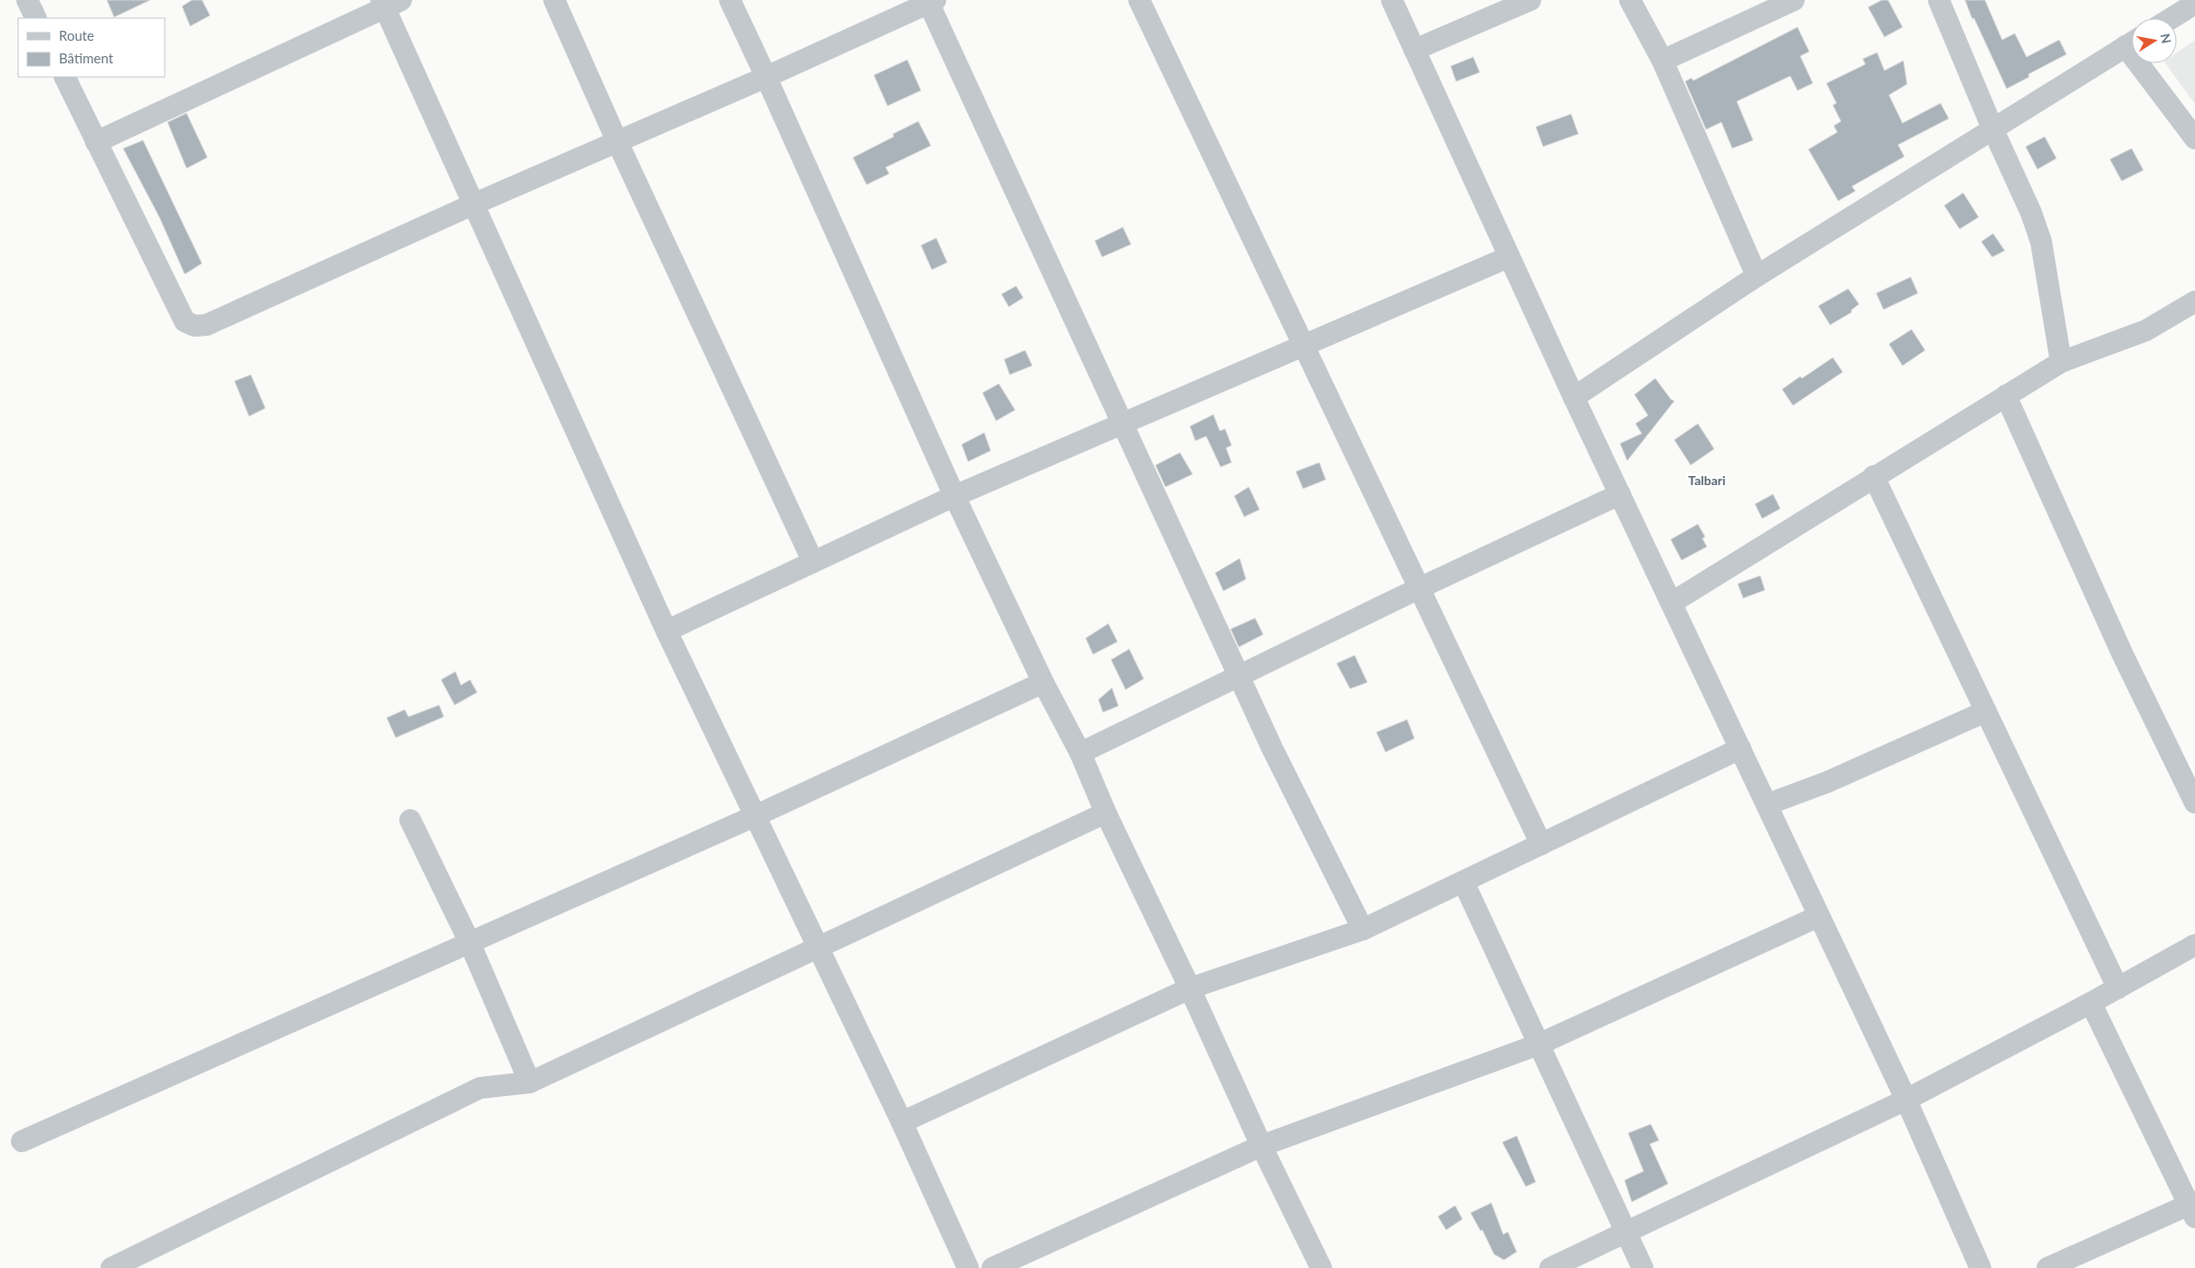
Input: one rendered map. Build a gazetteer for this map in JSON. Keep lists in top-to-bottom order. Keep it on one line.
{"districts":["Talbari"],"legend":["Route","Bâtiment"],"north":"right"}
